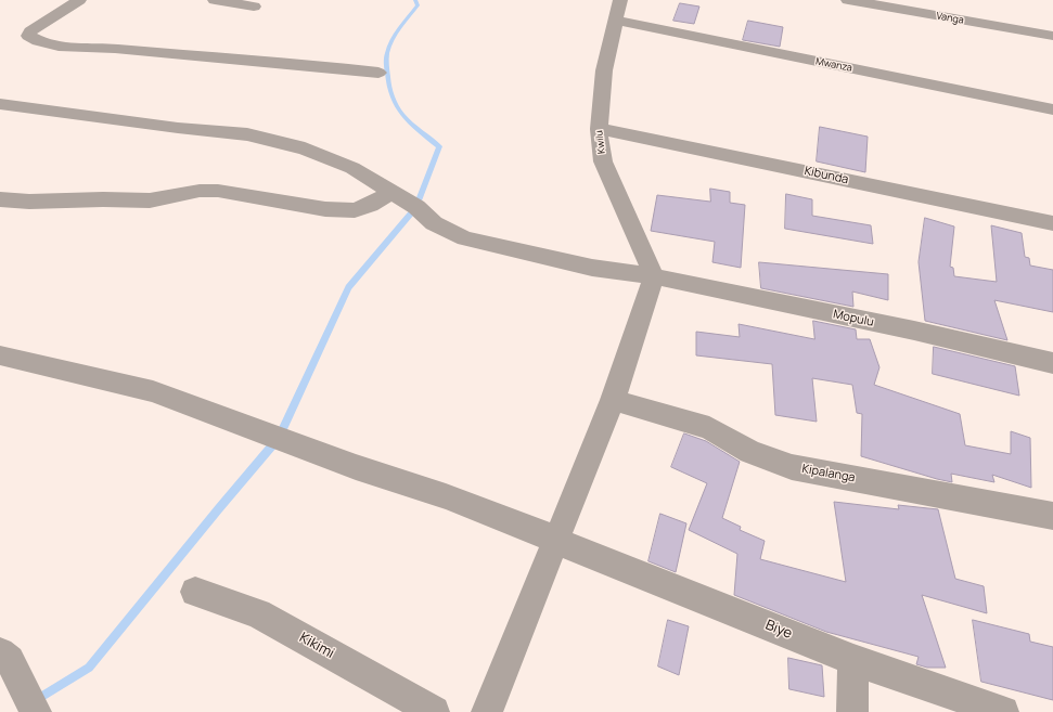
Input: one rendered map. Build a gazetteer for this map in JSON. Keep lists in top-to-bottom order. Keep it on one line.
{"streets":{"street":["Vanga","Mwanza","Kwilu","Kibunda","Mopulu","Kipalanga","Biye","Kikimi"]},"crossings":[["Mwanza","Kwilu"],["Kwilu","Kibunda"],["Kwilu","Mopulu"]]}
